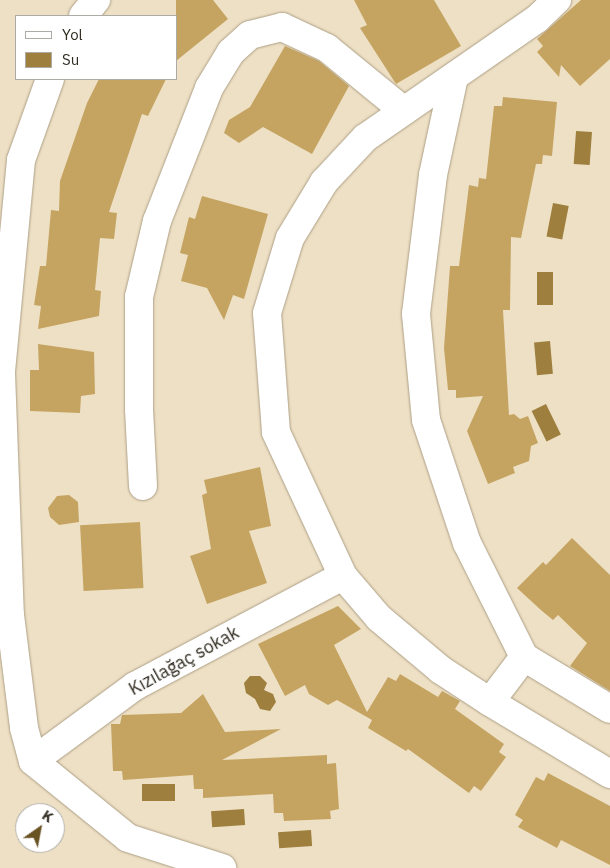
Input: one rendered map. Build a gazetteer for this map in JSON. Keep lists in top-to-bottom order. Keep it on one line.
{"streets":{"street":["Kızılağaç sokak"]},"legend":["Yol","Su"],"north":"top right"}
